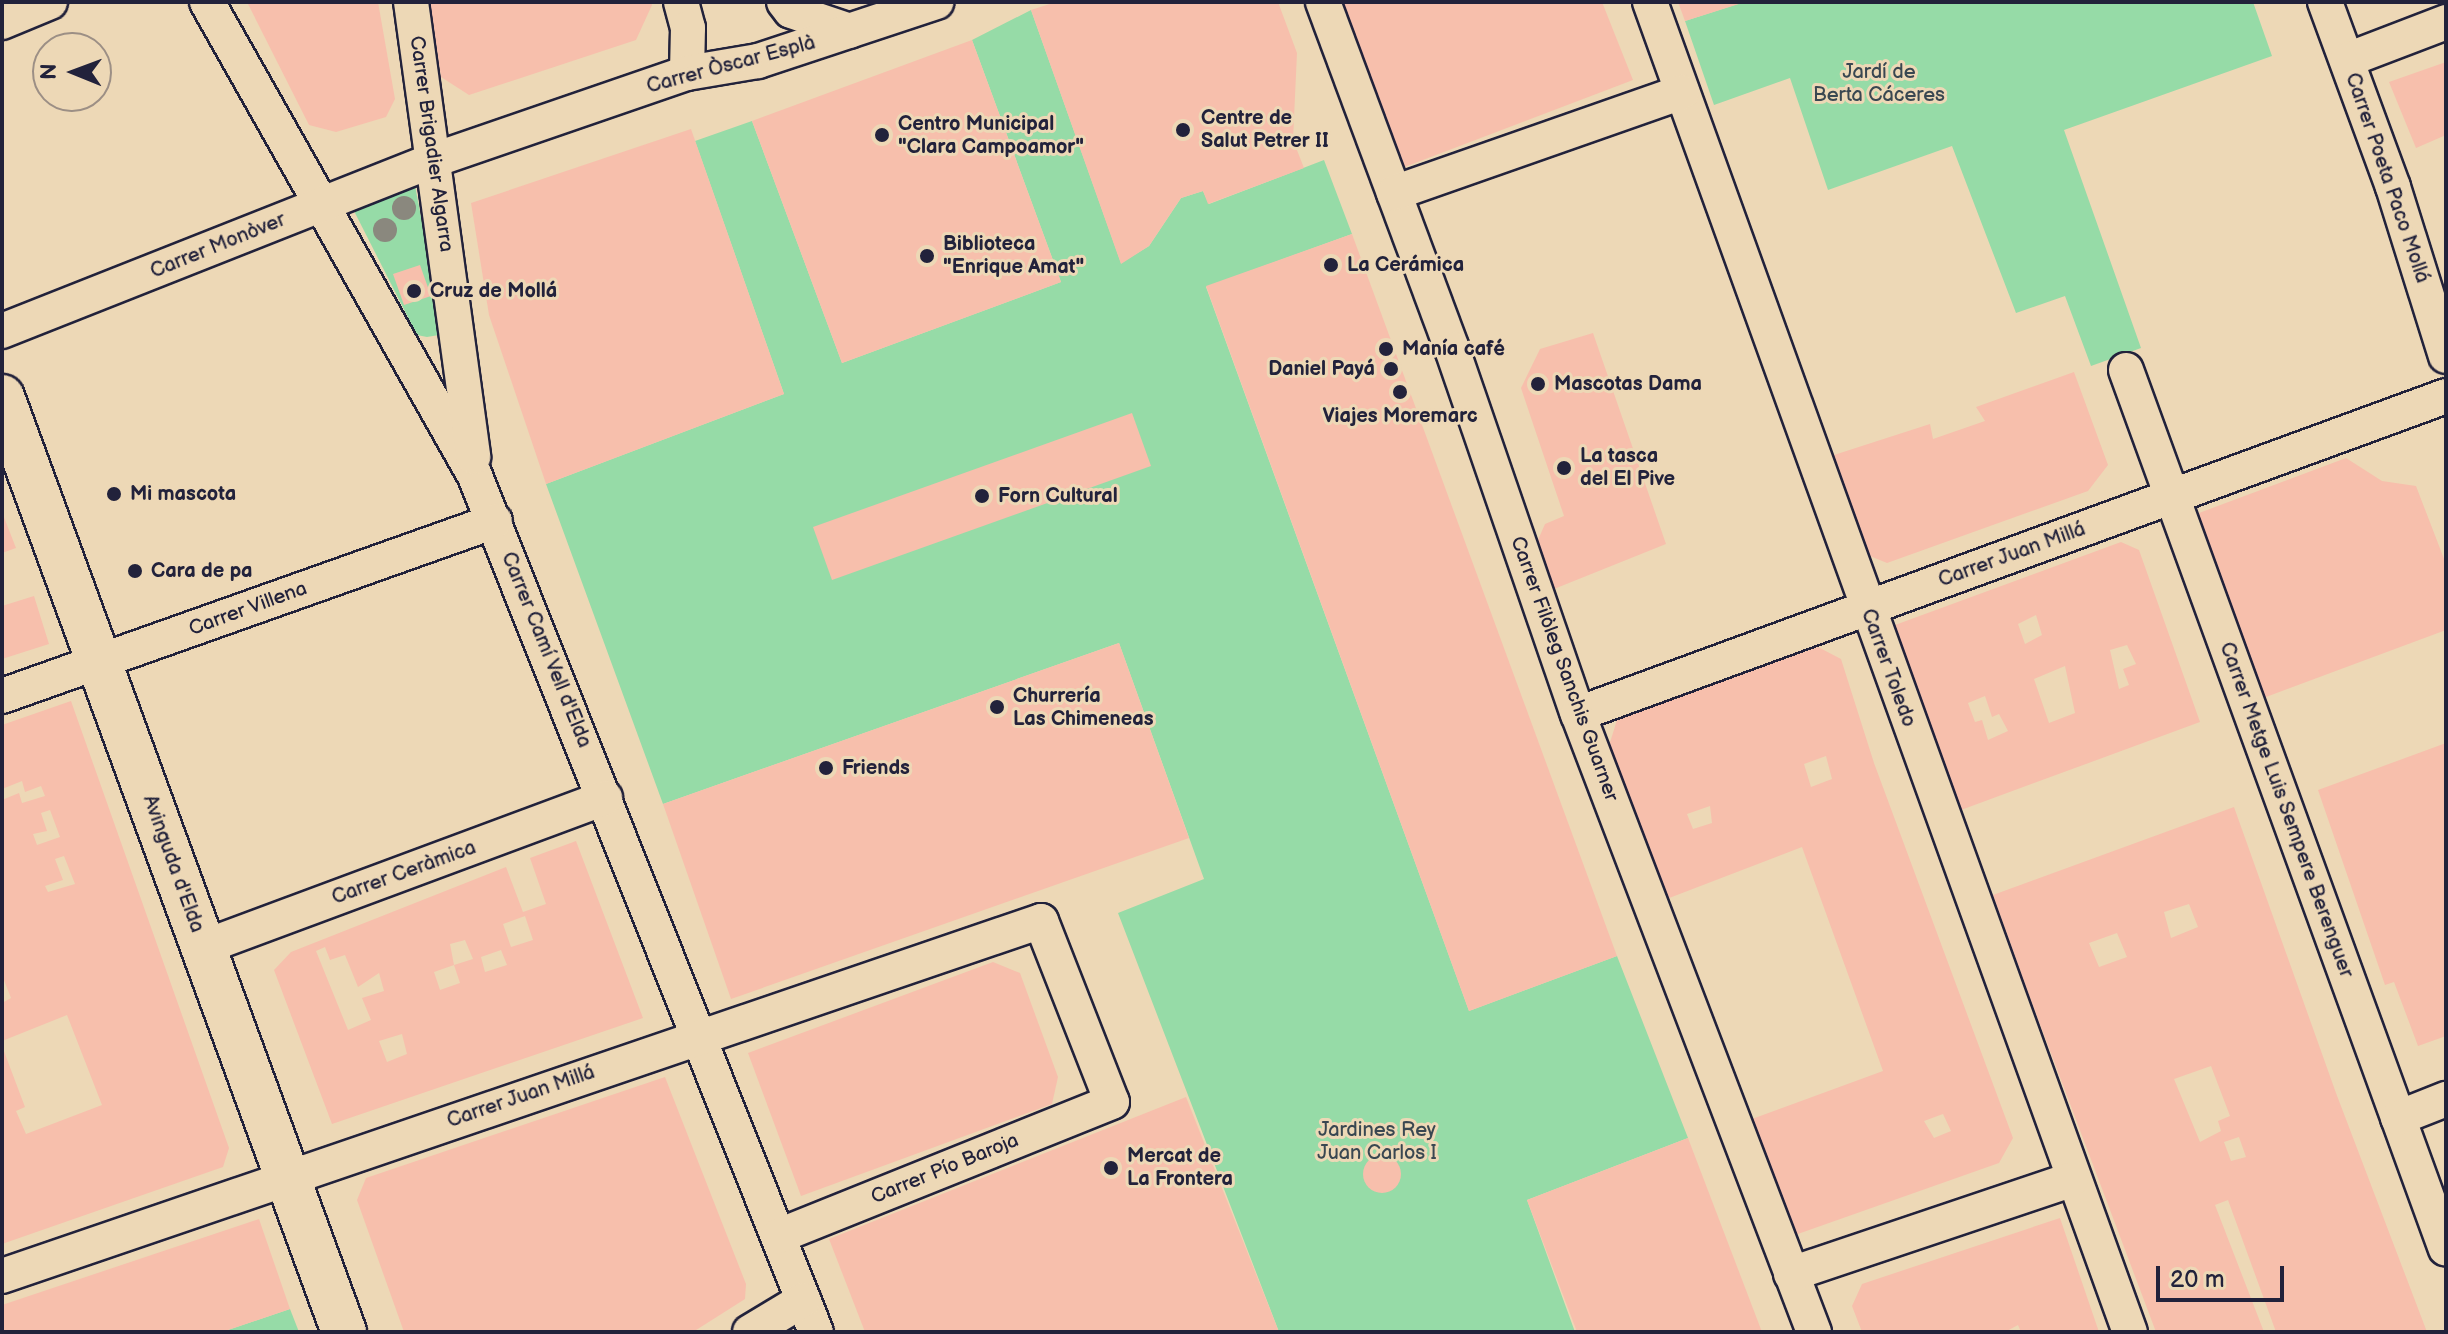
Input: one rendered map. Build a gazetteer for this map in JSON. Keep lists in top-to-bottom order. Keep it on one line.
{"streets":{"street":["Carrer Òscar Esplà","Carrer Brigadier Algarra","Carrer Poeta Paco Mollá","Carrer Monòver","Carrer Juan Millá","Carrer Villena","Carrer Camí Vell d'Elda","Carrer Toledo","Carrer Filòleg Sanchis Guarner","Carrer Metge Luis Sempere Berenguer","Avinguda d'Elda","Carrer Ceràmica","Carrer Pío Baroja"]},"crossings":[["Carrer Òscar Esplà","Carrer Brigadier Algarra"],["Carrer Òscar Esplà","Carrer Monòver"],["Carrer Brigadier Algarra","Carrer Monòver"],["Carrer Brigadier Algarra","Carrer Camí Vell d'Elda"],["Carrer Monòver","Carrer Camí Vell d'Elda"],["Carrer Juan Millá","Carrer Camí Vell d'Elda"],["Carrer Juan Millá","Carrer Toledo"],["Carrer Juan Millá","Carrer Filòleg Sanchis Guarner"],["Carrer Juan Millá","Carrer Metge Luis Sempere Berenguer"],["Carrer Juan Millá","Avinguda d'Elda"],["Carrer Juan Millá","Carrer Pío Baroja"],["Carrer Villena","Carrer Camí Vell d'Elda"],["Carrer Villena","Avinguda d'Elda"],["Carrer Camí Vell d'Elda","Carrer Ceràmica"],["Carrer Camí Vell d'Elda","Carrer Pío Baroja"],["Avinguda d'Elda","Carrer Ceràmica"]],"parks":["Jardí de Berta Cáceres","Jardines Rey Juan Carlos I"],"places":["Centre de Salut Petrer II","Centro Municipal \"Clara Campoamor\"","Biblioteca \"Enrique Amat\"","La Cerámica","Cruz de Mollá","Manía café","Daniel Payá","Mascotas Dama","Viajes Moremarc","La tasca del El Pive","Mi mascota","Forn Cultural","Cara de pa","Churrería Las Chimeneas","Friends","Mercat de La Frontera"],"scale_bar":"20 m","north":"left"}
